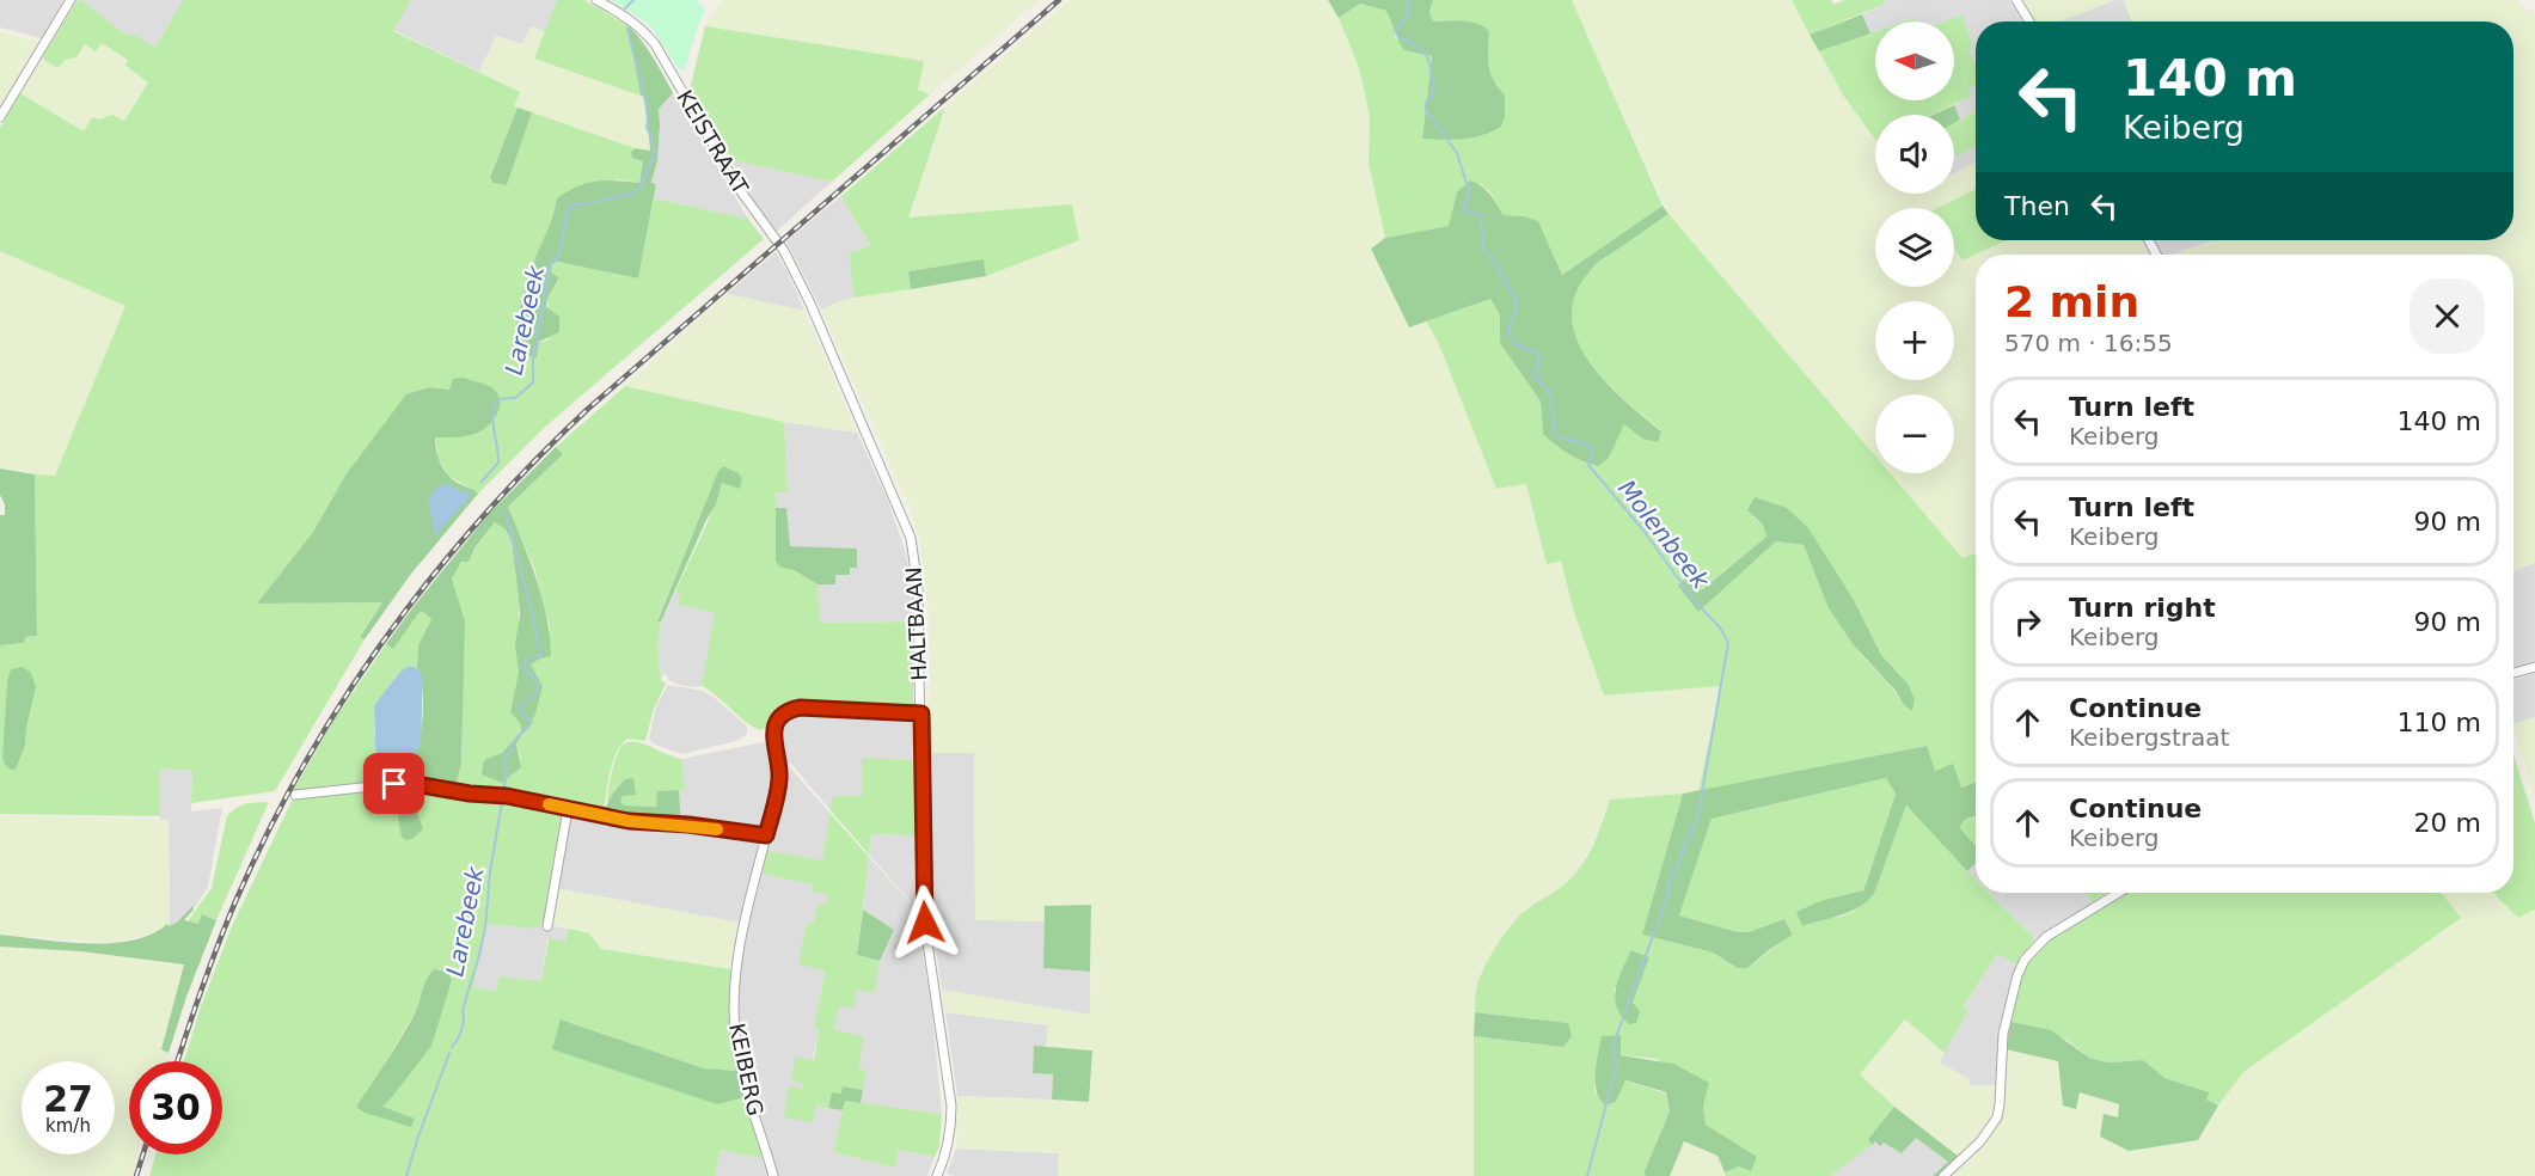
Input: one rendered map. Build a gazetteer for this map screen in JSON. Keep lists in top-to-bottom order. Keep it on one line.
{"streets":{"street":["KEISTRAAT","HALTBAAN","KEIBERG"]},"crossings":[["KEISTRAAT","HALTBAAN"],["HALTBAAN","KEIBERG"]],"water":["Larebeek","Molenbeek"],"north":"left","page":{"map_buttons":["+","−"],"turn":["140 m","Keiberg"],"then":"Then","heading":["2 min","570 m · 16:55"],"list":[{"name":"Turn left","note":"Keiberg","value":"140 m"},{"name":"Turn left","note":"Keiberg","value":"90 m"},{"name":"Turn right","note":"Keiberg","value":"90 m"},{"name":"Continue","note":"Keibergstraat","value":"110 m"},{"name":"Continue","note":"Keiberg","value":"20 m"}],"speed":"27 km/h","limit":"30"}}
